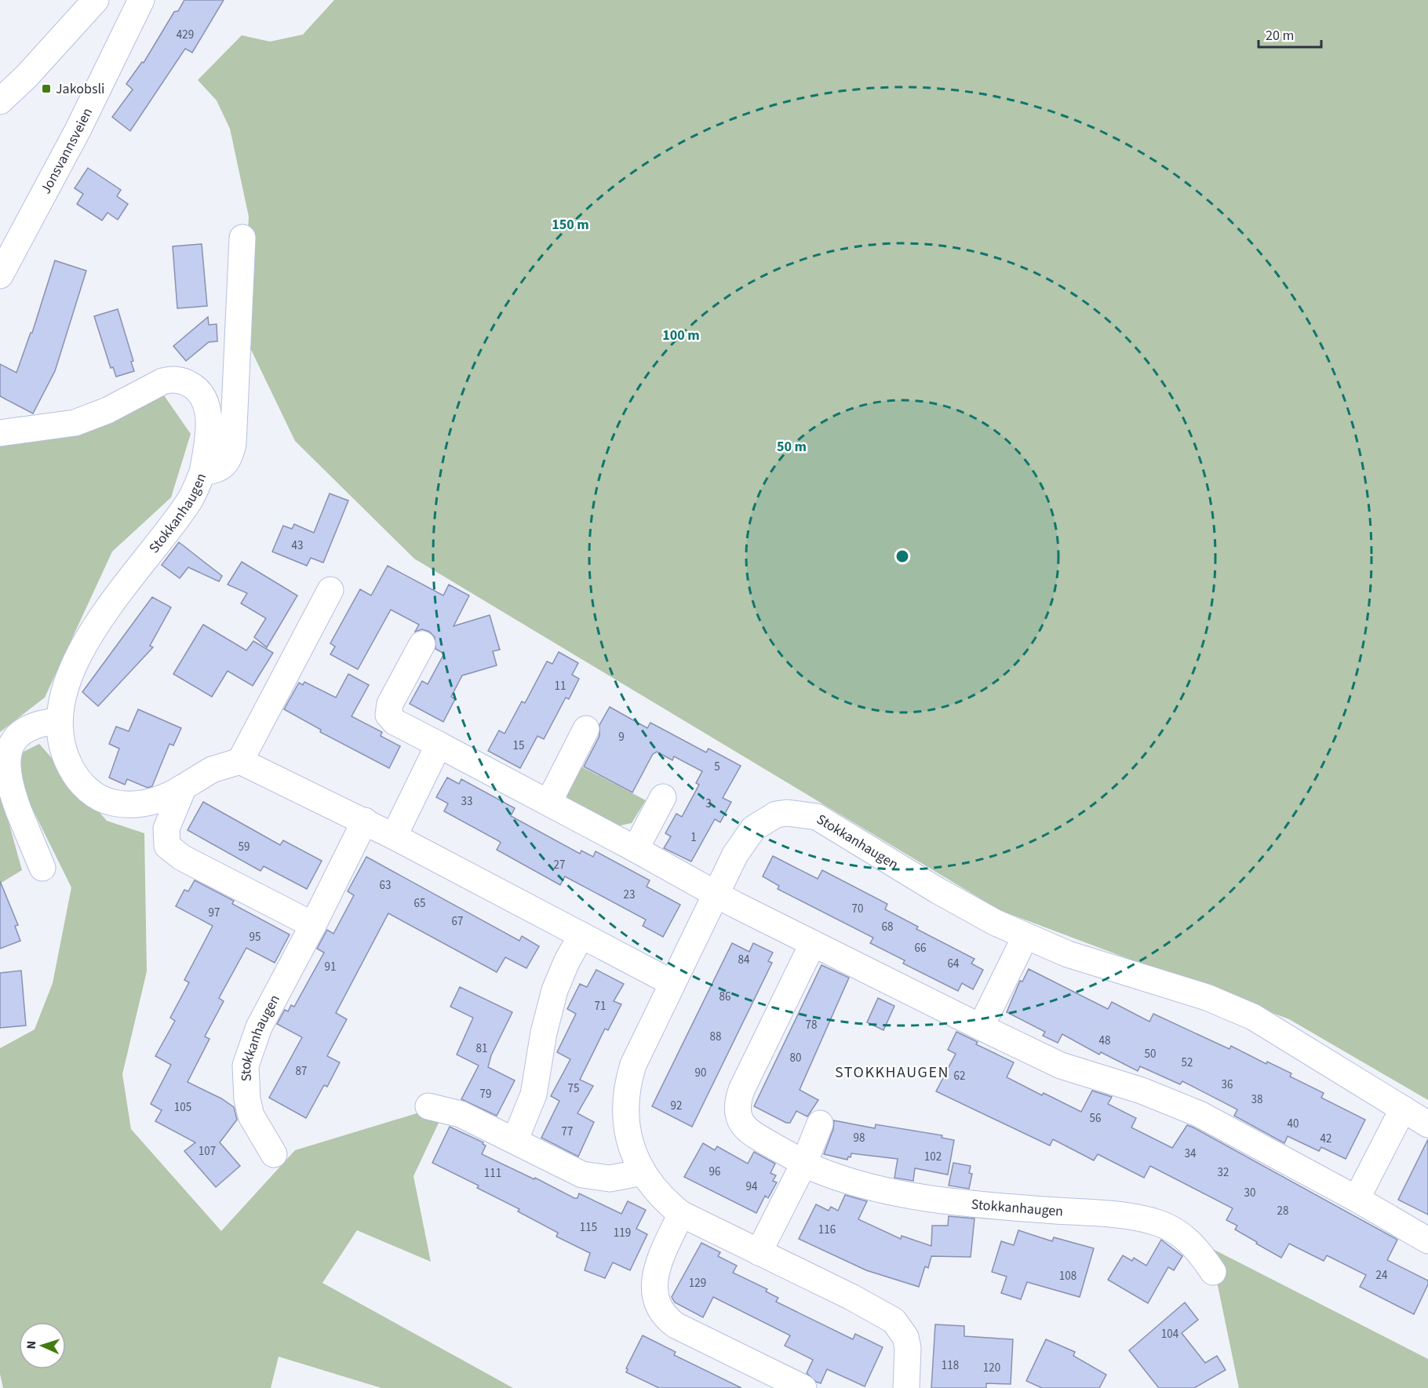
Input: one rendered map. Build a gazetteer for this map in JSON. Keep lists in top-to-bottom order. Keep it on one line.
{"streets":{"street":["Jonsvannsveien","Stokkanhaugen"]},"districts":["STOKKHAUGEN"],"places":{"transit":["Jakobsli"]},"house_numbers":["429","43","11","9","15","5","33","3","1","59","27","63","23","65","70","97","67","68","95","66","84","64","91","86","71","78","88","48","81","50","80","52","87","90","62","36","75","79","38","92","105","56","40","77","98","42","107","34","102","96","32","111","94","30","28","115","116","119","24","108","129","104","118","120"],"scale_bar":"20 m","north":"left","rings":["150 m","100 m","50 m"]}
